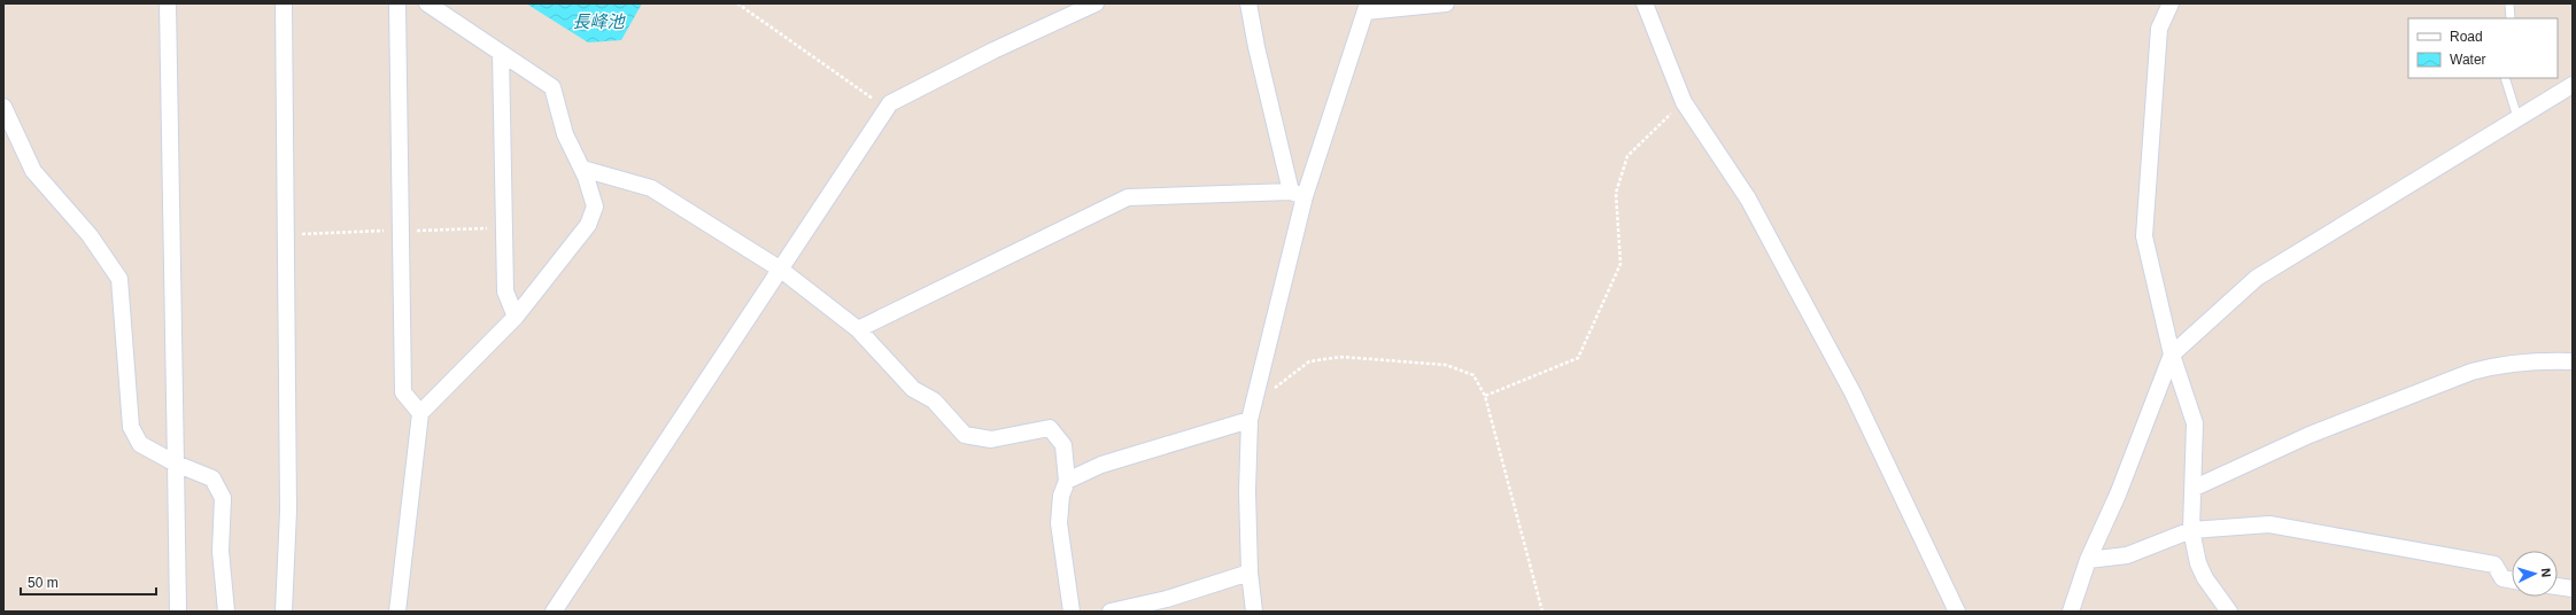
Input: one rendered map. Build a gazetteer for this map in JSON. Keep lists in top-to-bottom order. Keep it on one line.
{"water":["長峰池"],"legend":["Road","Water"],"scale_bar":"50 m","north":"right"}
